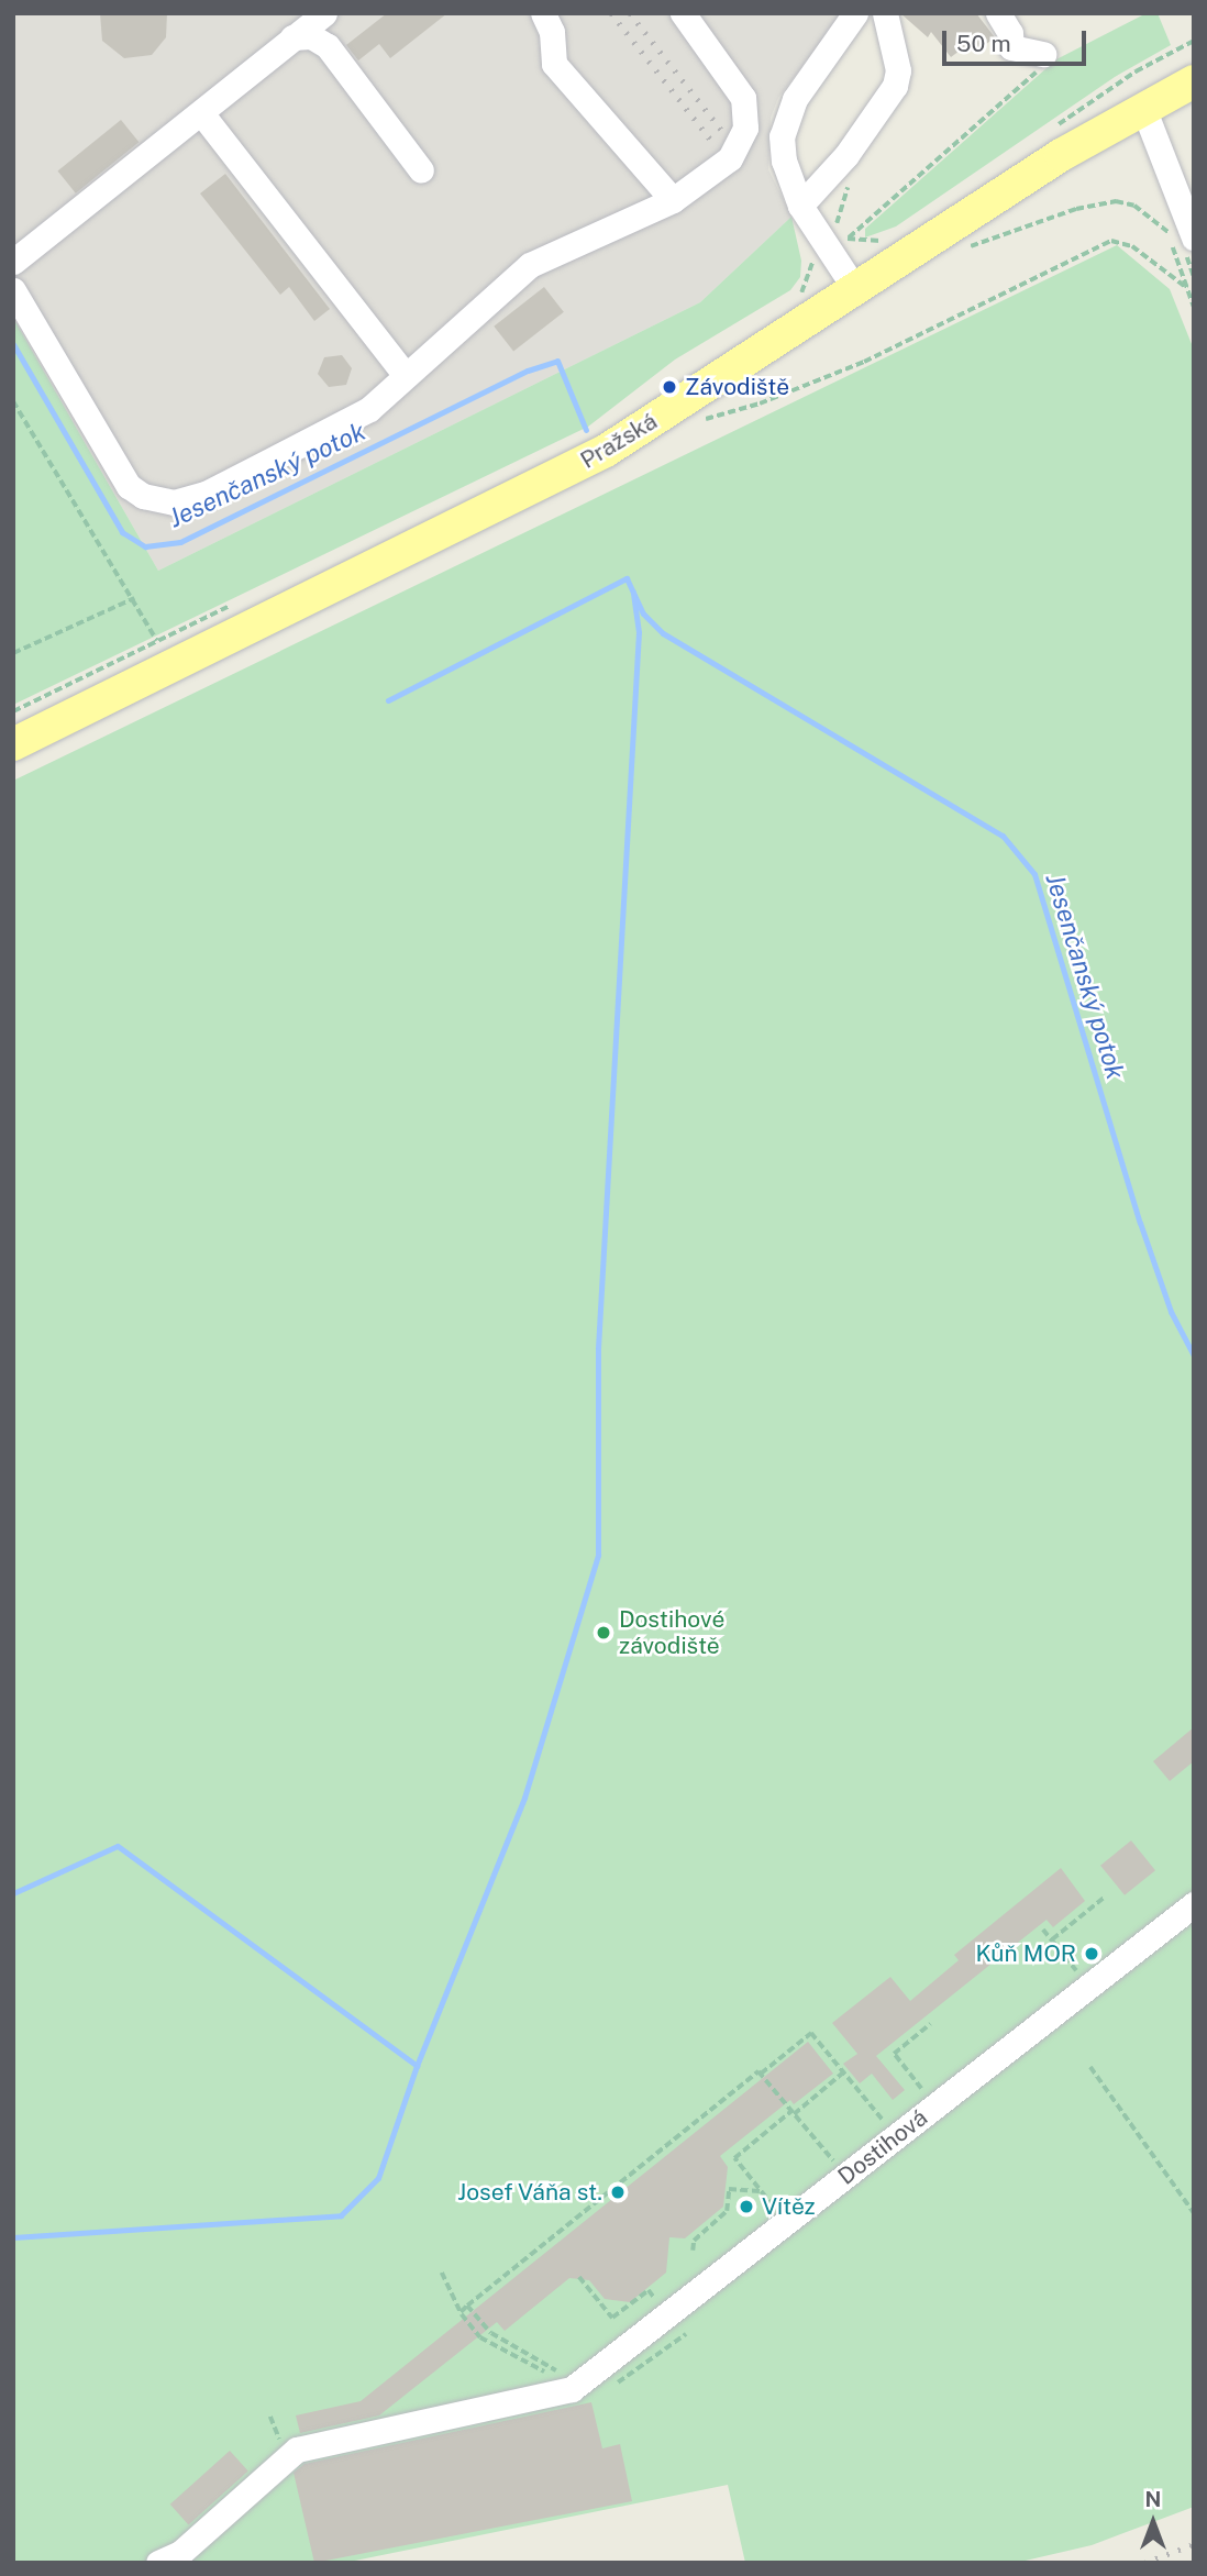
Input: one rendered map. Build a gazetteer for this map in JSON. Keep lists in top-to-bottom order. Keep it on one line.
{"streets":{"main road":["Pražská"],"street":["Dostihová"]},"water":["Jesenčanský potok"],"places":["Závodiště","Dostihové závodiště","Kůň MOR","Josef Váňa st.","Vítěz"],"scale_bar":"50 m","north":"top"}
